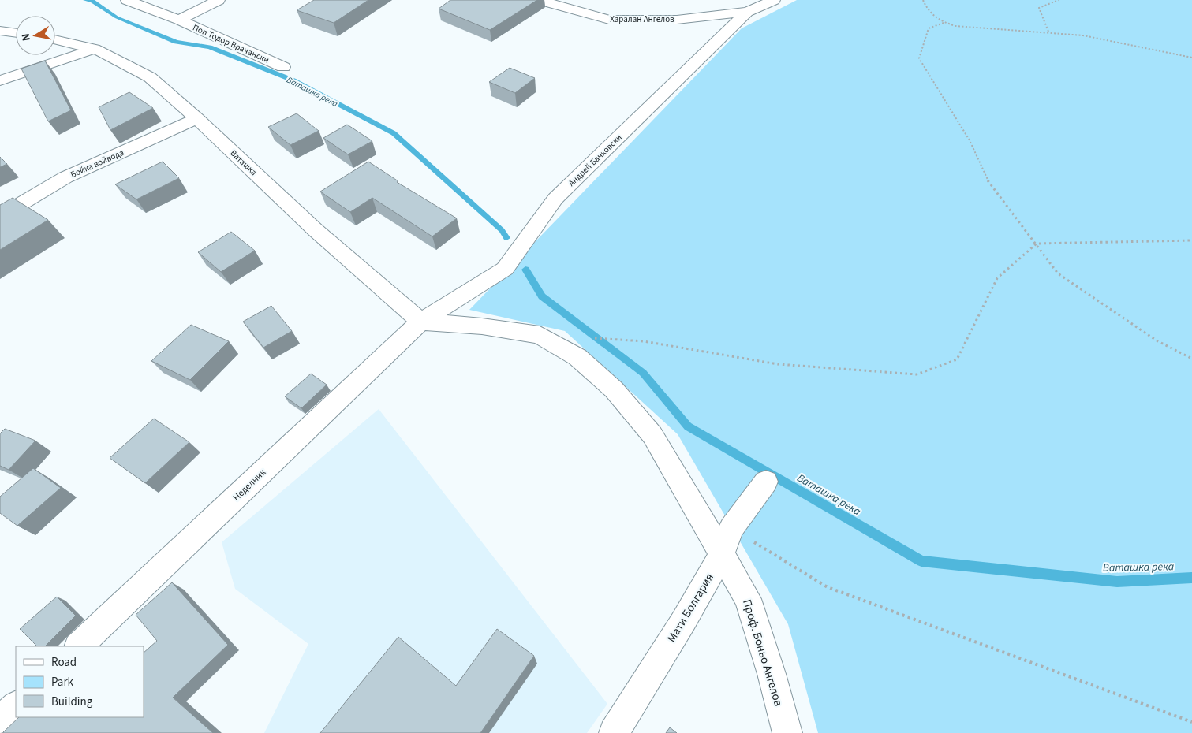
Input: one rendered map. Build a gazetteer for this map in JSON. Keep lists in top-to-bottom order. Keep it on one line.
{"streets":{"street":["Харалан Ангелов","Поп Тодор Врачански","Андрей Бачковски","Ваташка","Бойка войвода","Неделник","Мати Болгария","Проф. Боньо Ангелов"]},"crossings":[["Харалан Ангелов","Андрей Бачковски"],["Андрей Бачковски","Ваташка"],["Андрей Бачковски","Неделник"],["Андрей Бачковски","Проф. Боньо Ангелов"],["Ваташка","Бойка войвода"],["Ваташка","Неделник"],["Ваташка","Проф. Боньо Ангелов"],["Неделник","Проф. Боньо Ангелов"],["Мати Болгария","Проф. Боньо Ангелов"]],"water":["Ваташка река"],"legend":["Road","Park","Building"],"north":"left"}
